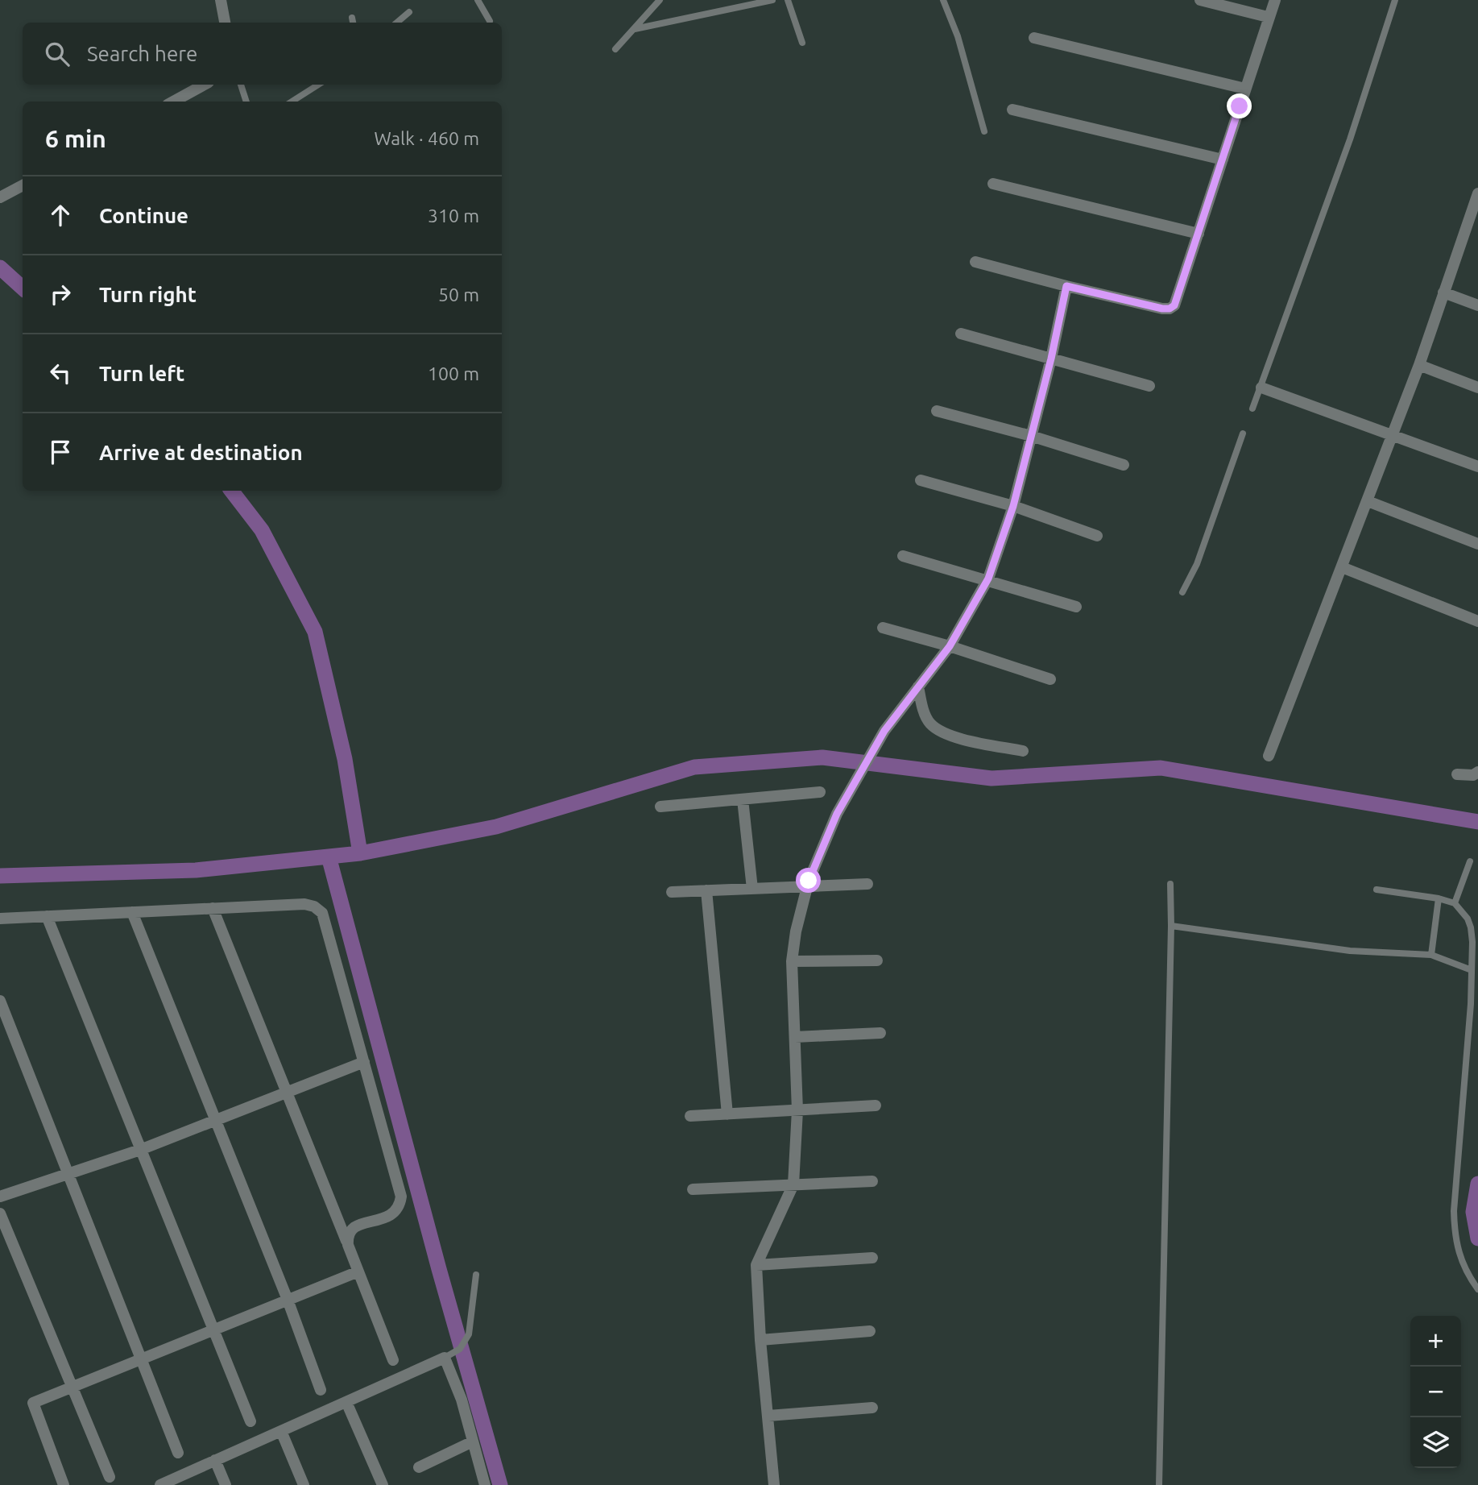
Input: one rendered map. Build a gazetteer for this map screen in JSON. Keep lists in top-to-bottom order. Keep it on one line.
{"page":{"search":"Search here","heading":["6 min","Walk · 460 m"],"list":[["Continue","310 m"],["Turn right","50 m"],["Turn left","100 m"],"Arrive at destination"],"map_buttons":["+","−"]}}
